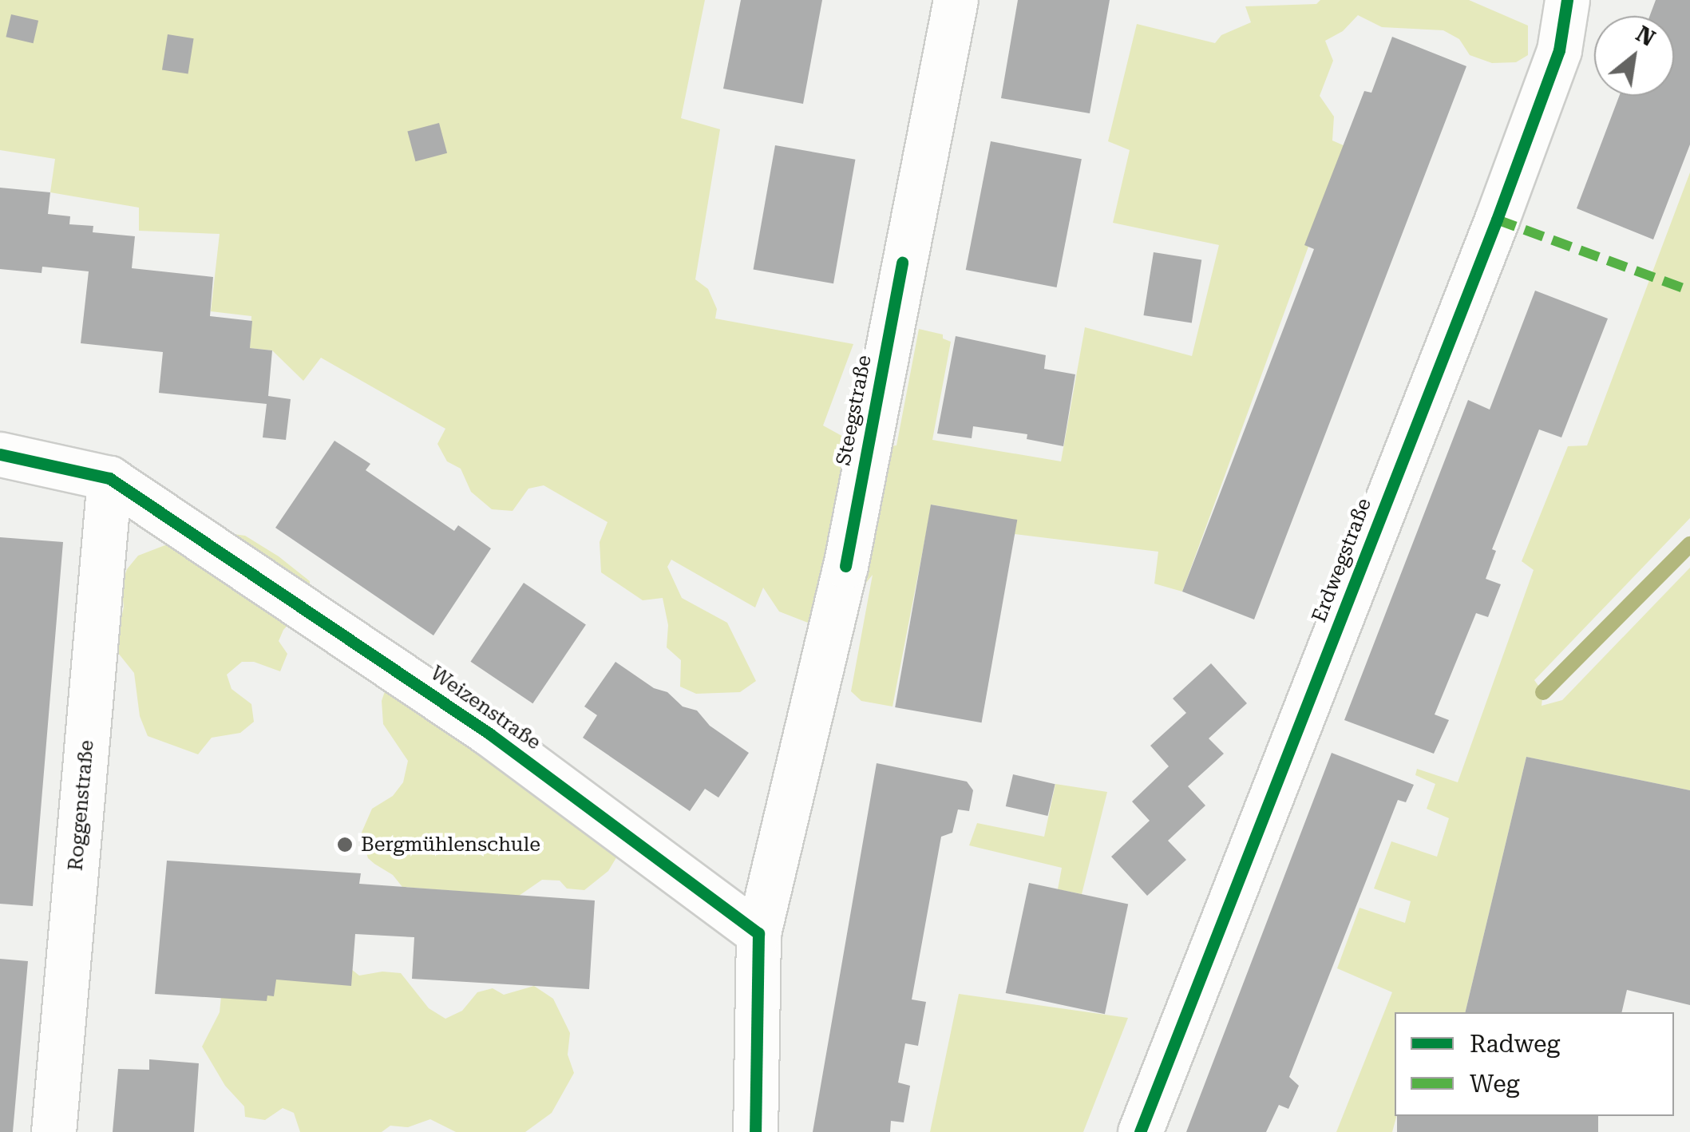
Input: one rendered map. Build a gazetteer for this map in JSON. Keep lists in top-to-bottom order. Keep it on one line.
{"streets":{"street":["Steegstraße","Erdwegstraße","Weizenstraße","Roggenstraße"]},"crossings":[["Steegstraße","Weizenstraße"],["Weizenstraße","Roggenstraße"]],"places":["Bergmühlenschule"],"legend":["Radweg","Weg"],"north":"top right"}
